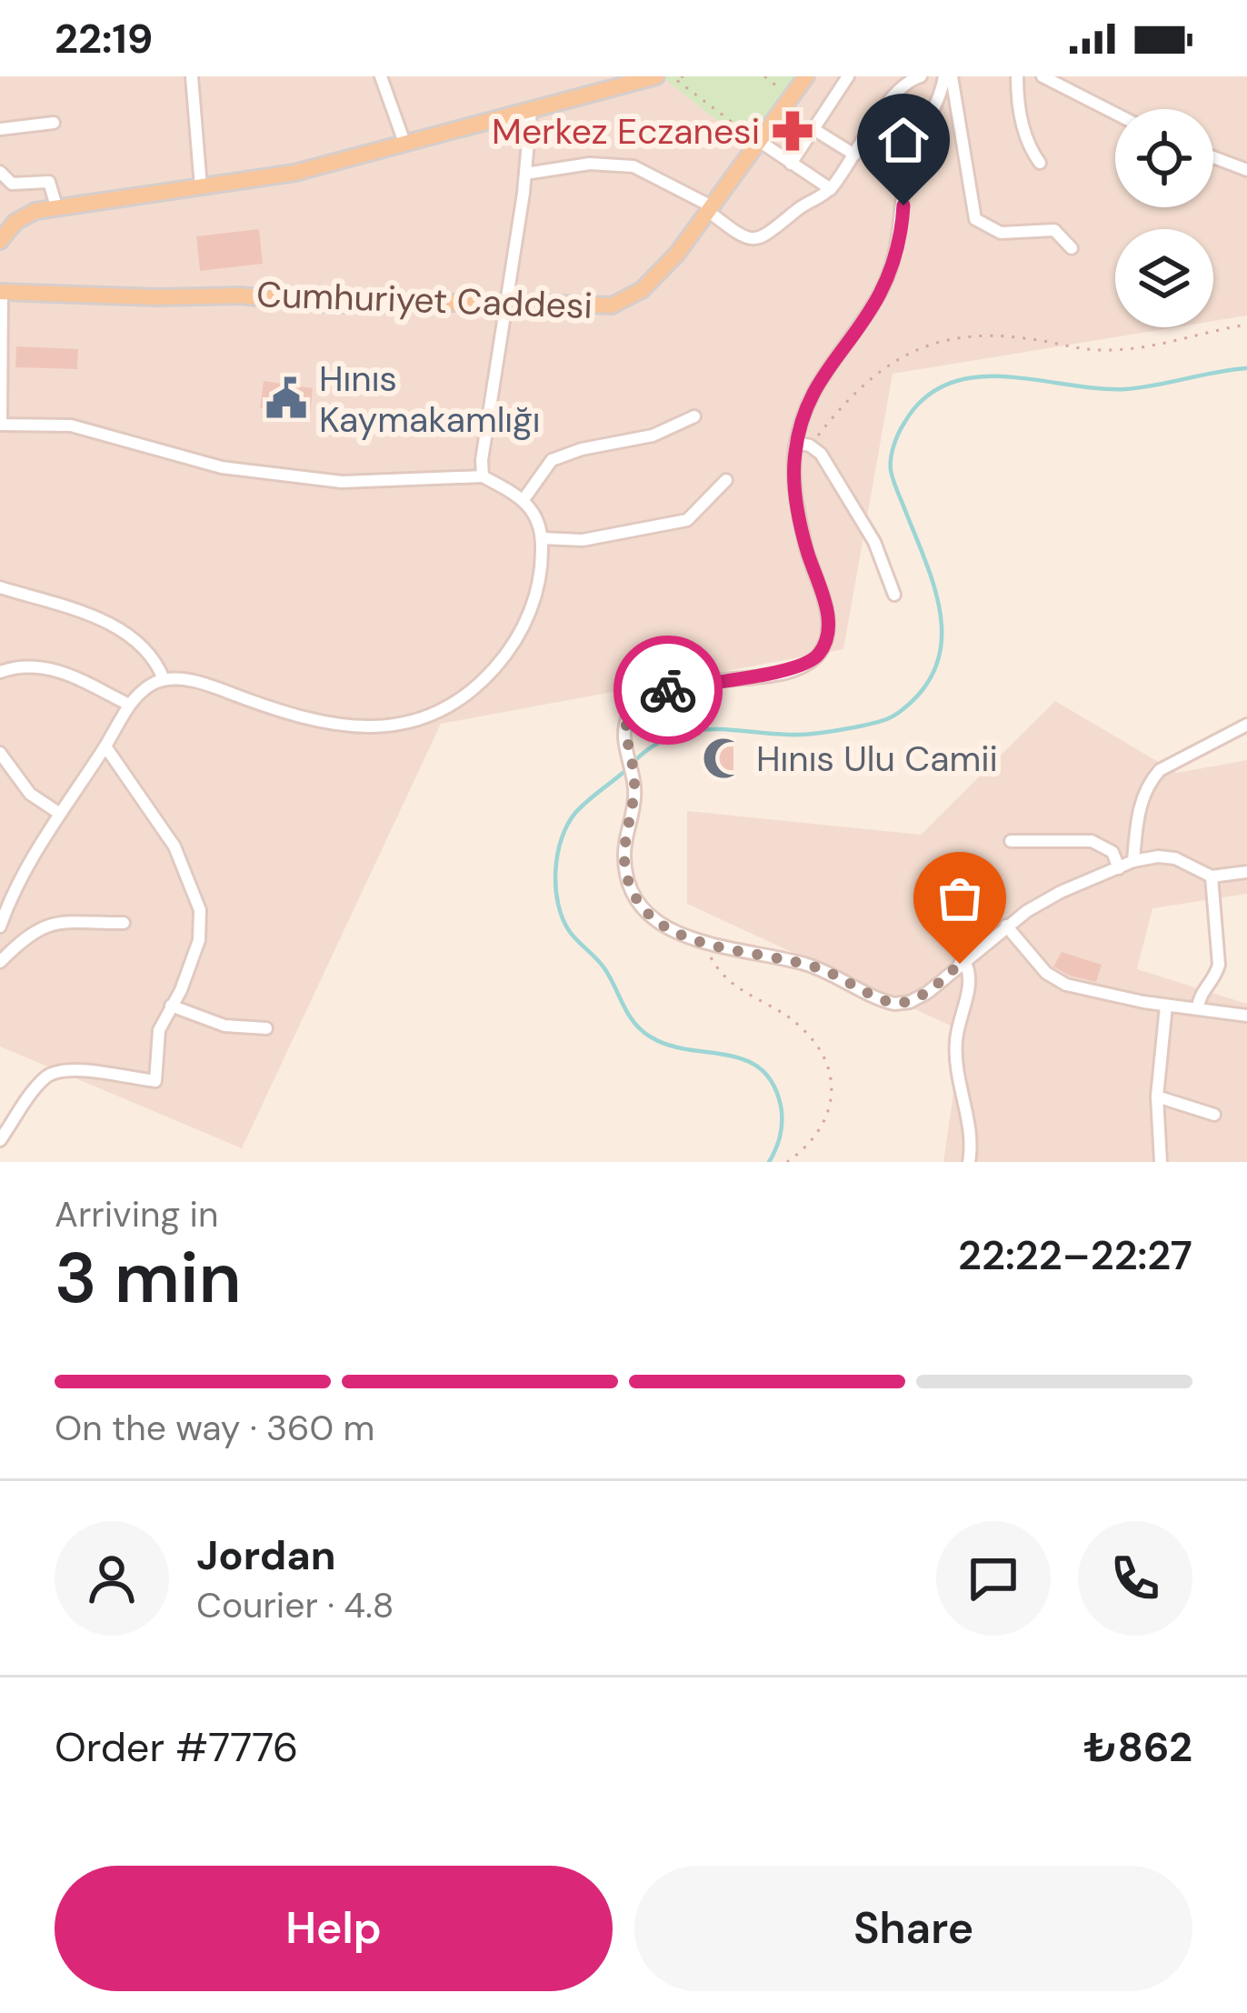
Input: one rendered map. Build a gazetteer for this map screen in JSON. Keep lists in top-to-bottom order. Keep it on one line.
{"streets":{"main road":["Cumhuriyet Caddesi"]},"places":{"pharmacy":["Merkez Eczanesi"],"public building":["Hınıs Kaymakamlığı"],"mosque":["Hınıs Ulu Camii"]},"page":{"status":"22:19","heading":["3 min","Arriving in","22:22–22:27"],"panel":["Jordan","Courier · 4.8","Order #7776","₺862"],"bar":"On the way · 360 m","buttons":["Help","Share"]}}
